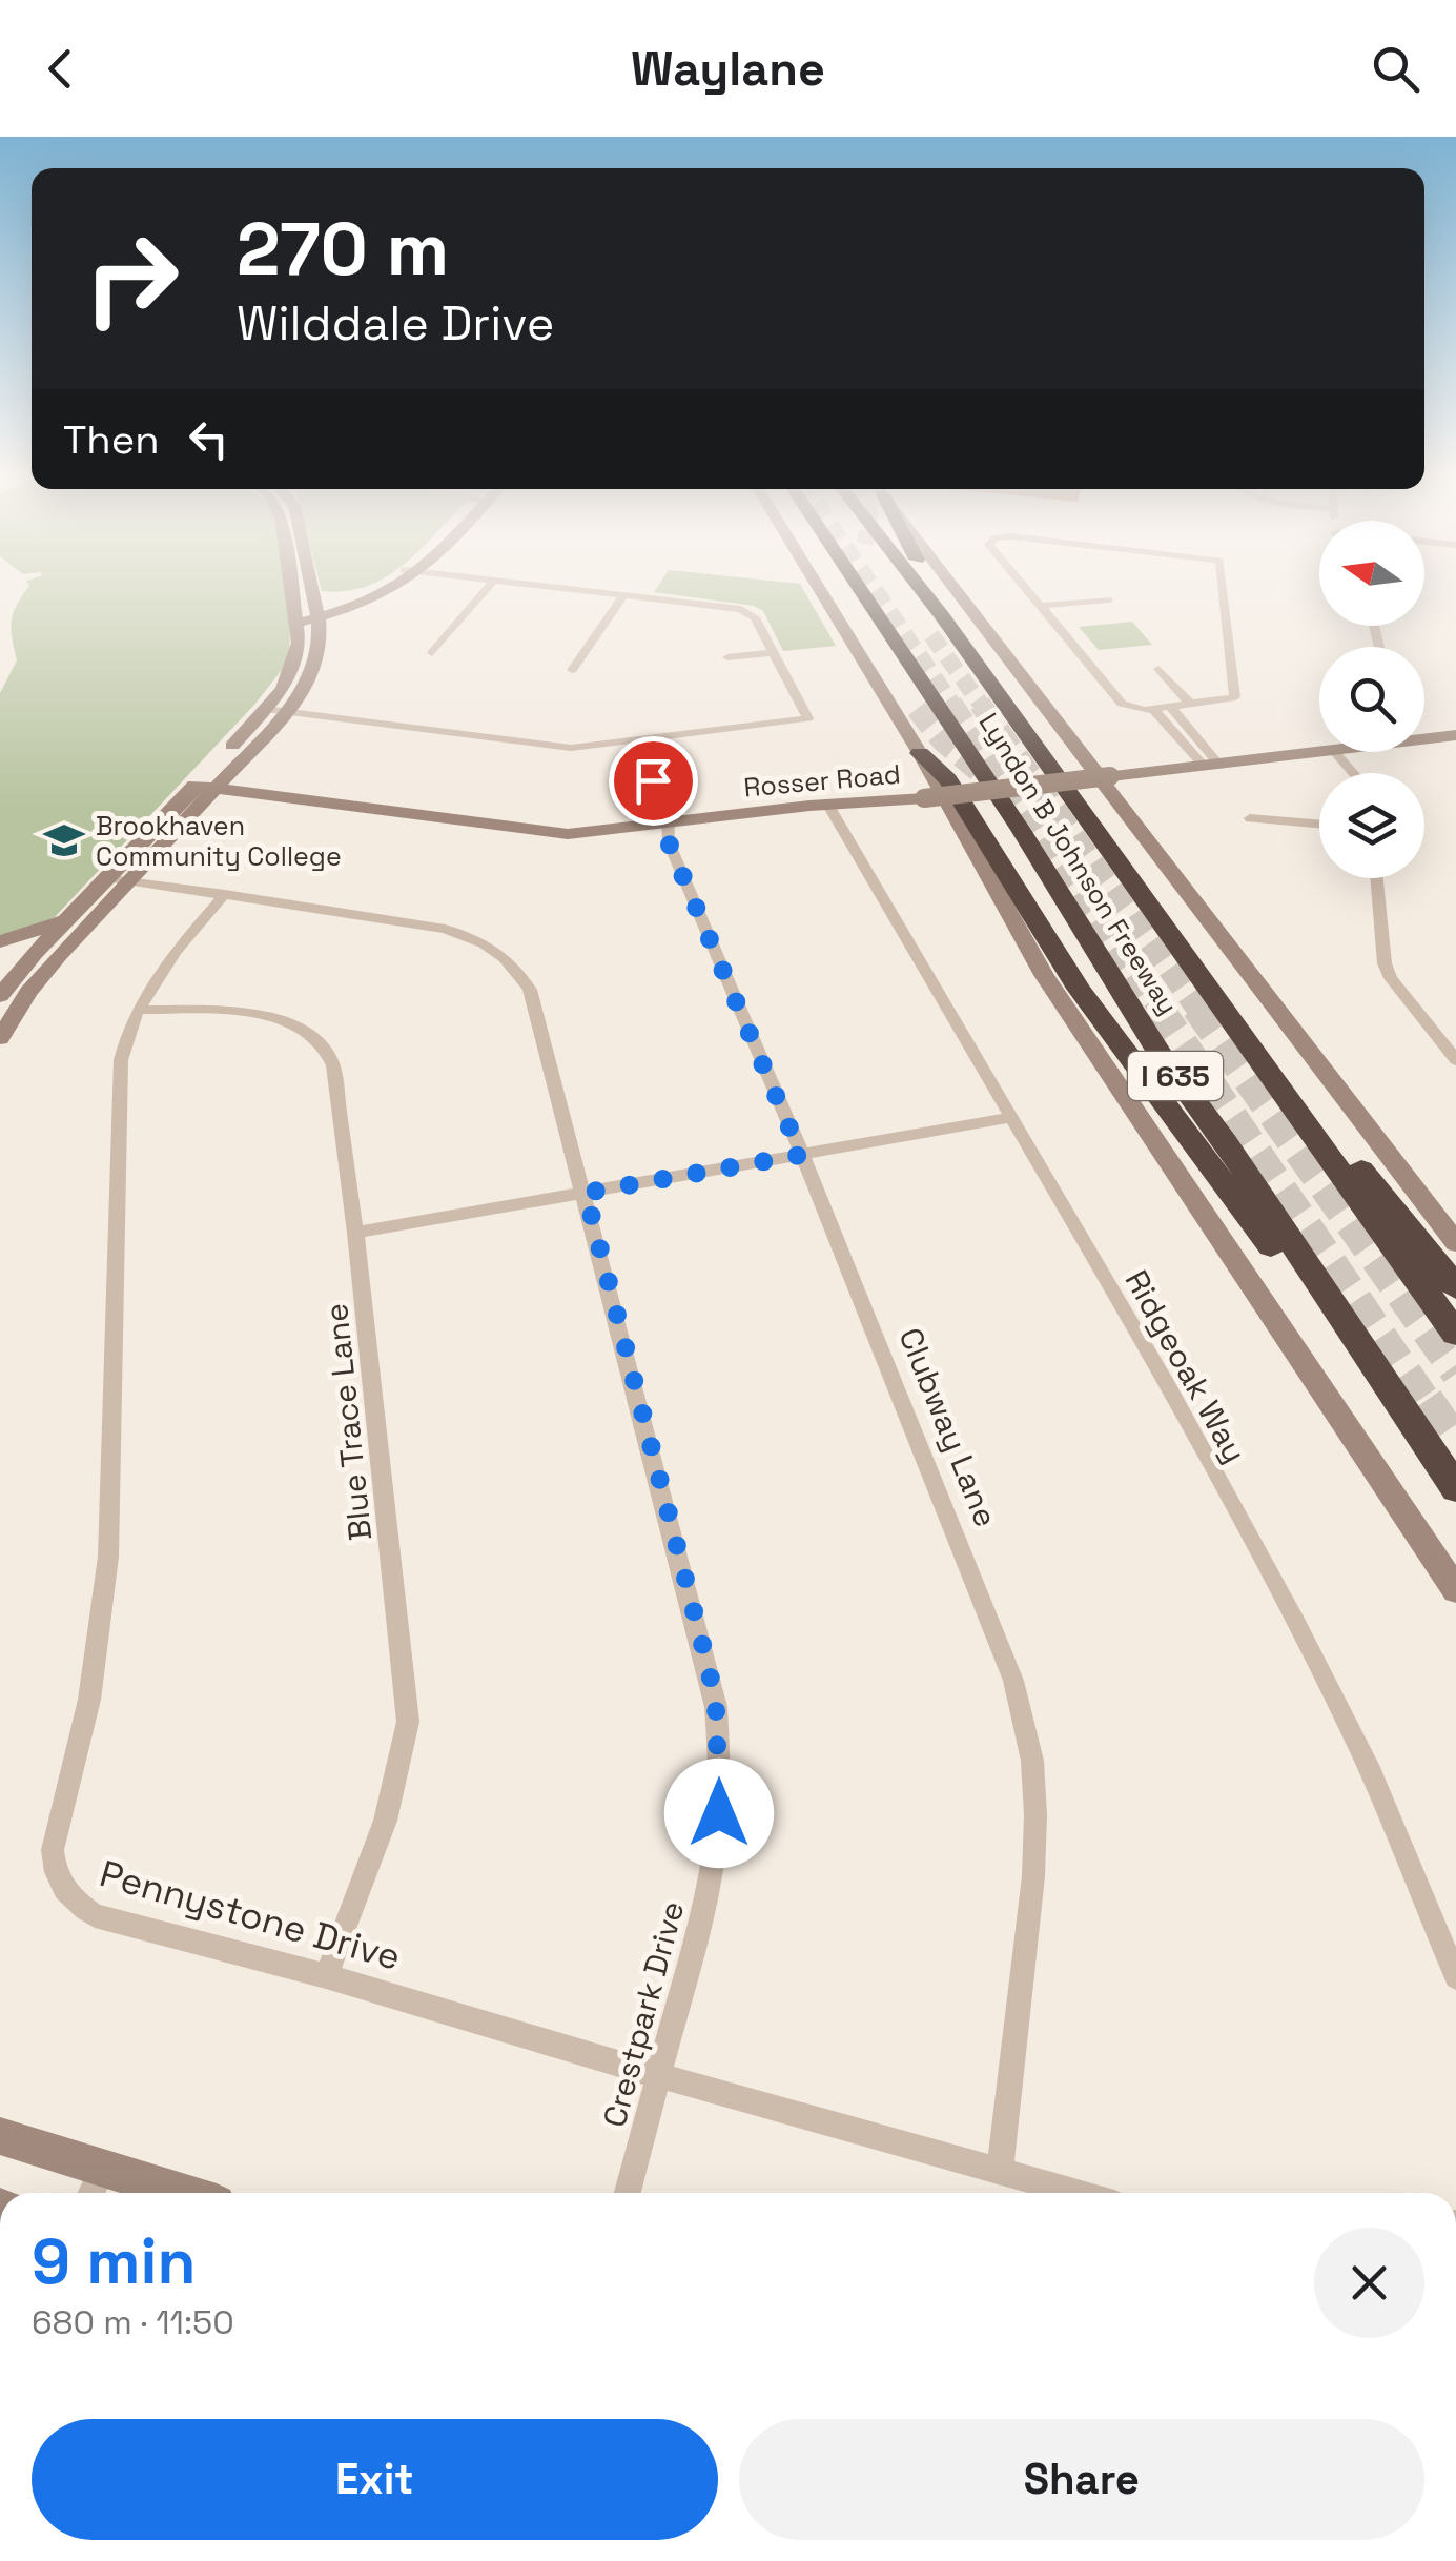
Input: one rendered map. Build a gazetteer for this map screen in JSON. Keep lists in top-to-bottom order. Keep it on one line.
{"streets":{"highway":["Lyndon B Johnson Freeway","I 635"],"main road":["Rosser Road"],"street":["Ridgeoak Way","Blue Trace Lane","Clubway Lane","Pennystone Drive","Crestpark Drive"]},"crossings":[["Rosser Road","Ridgeoak Way"],["Rosser Road","Clubway Lane"],["Blue Trace Lane","Pennystone Drive"],["Clubway Lane","Pennystone Drive"],["Pennystone Drive","Crestpark Drive"]],"places":{"school or university":["Brookhaven Community College"]},"north":"left","page":{"header":"Waylane","turn":["270 m","Wilddale Drive"],"then":"Then","heading":["9 min","680 m · 11:50"],"buttons":["Exit","Share"]}}
